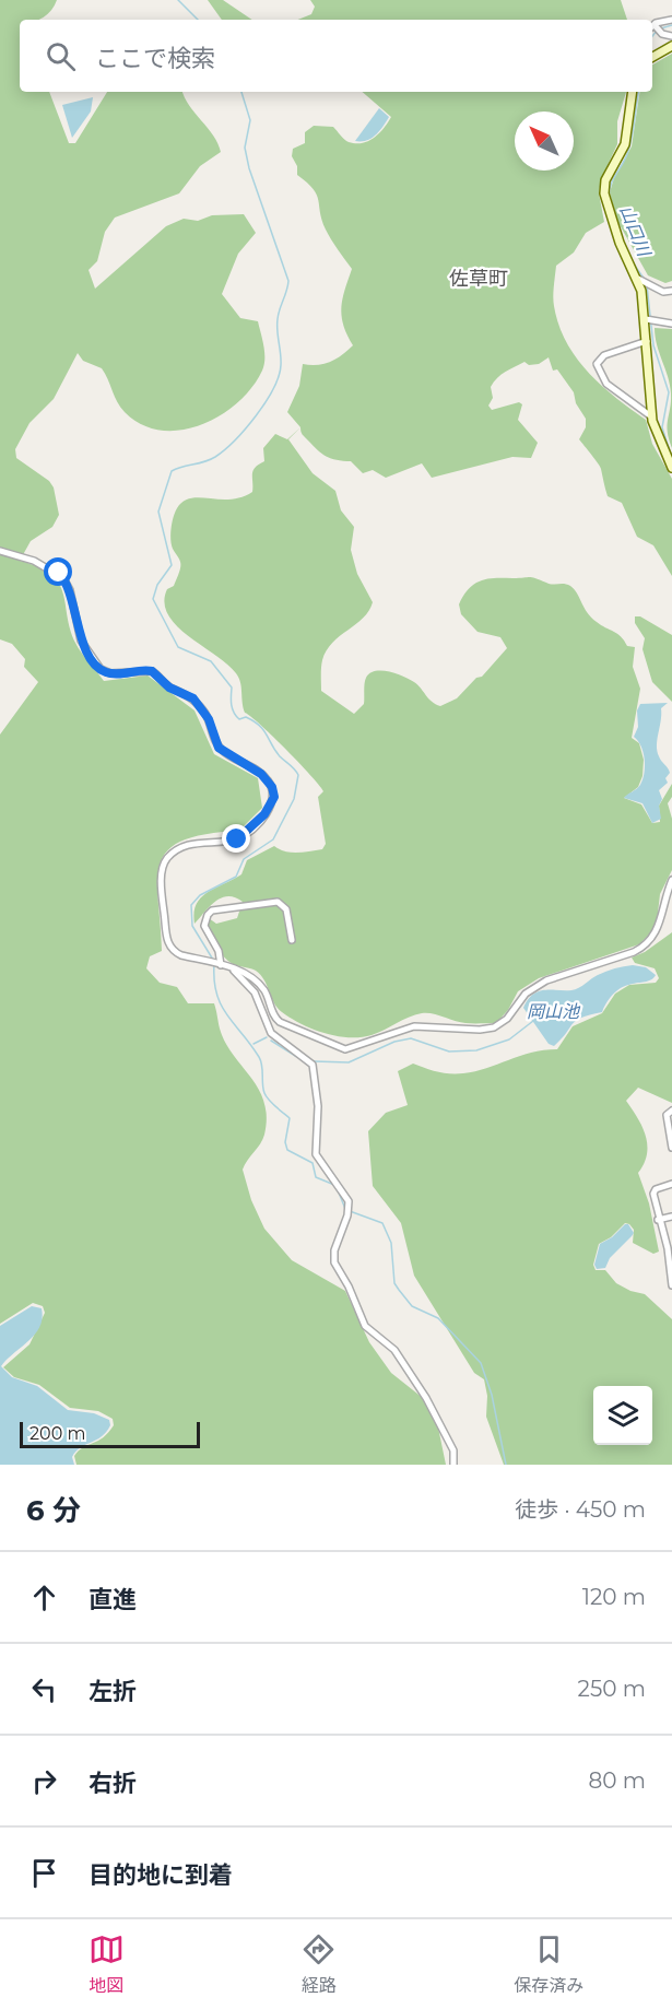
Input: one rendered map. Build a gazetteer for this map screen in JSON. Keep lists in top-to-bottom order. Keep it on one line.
{"districts":["佐草町"],"water":["山口川","岡山池"],"scale_bar":"200 m","north":"top left","page":{"search":"ここで検索","scale":"200 m","heading":["6 分","徒歩 · 450 m"],"list":[["直進","120 m"],["左折","250 m"],["右折","80 m"],"目的地に到着"],"nav":["地図","経路","保存済み"]}}
